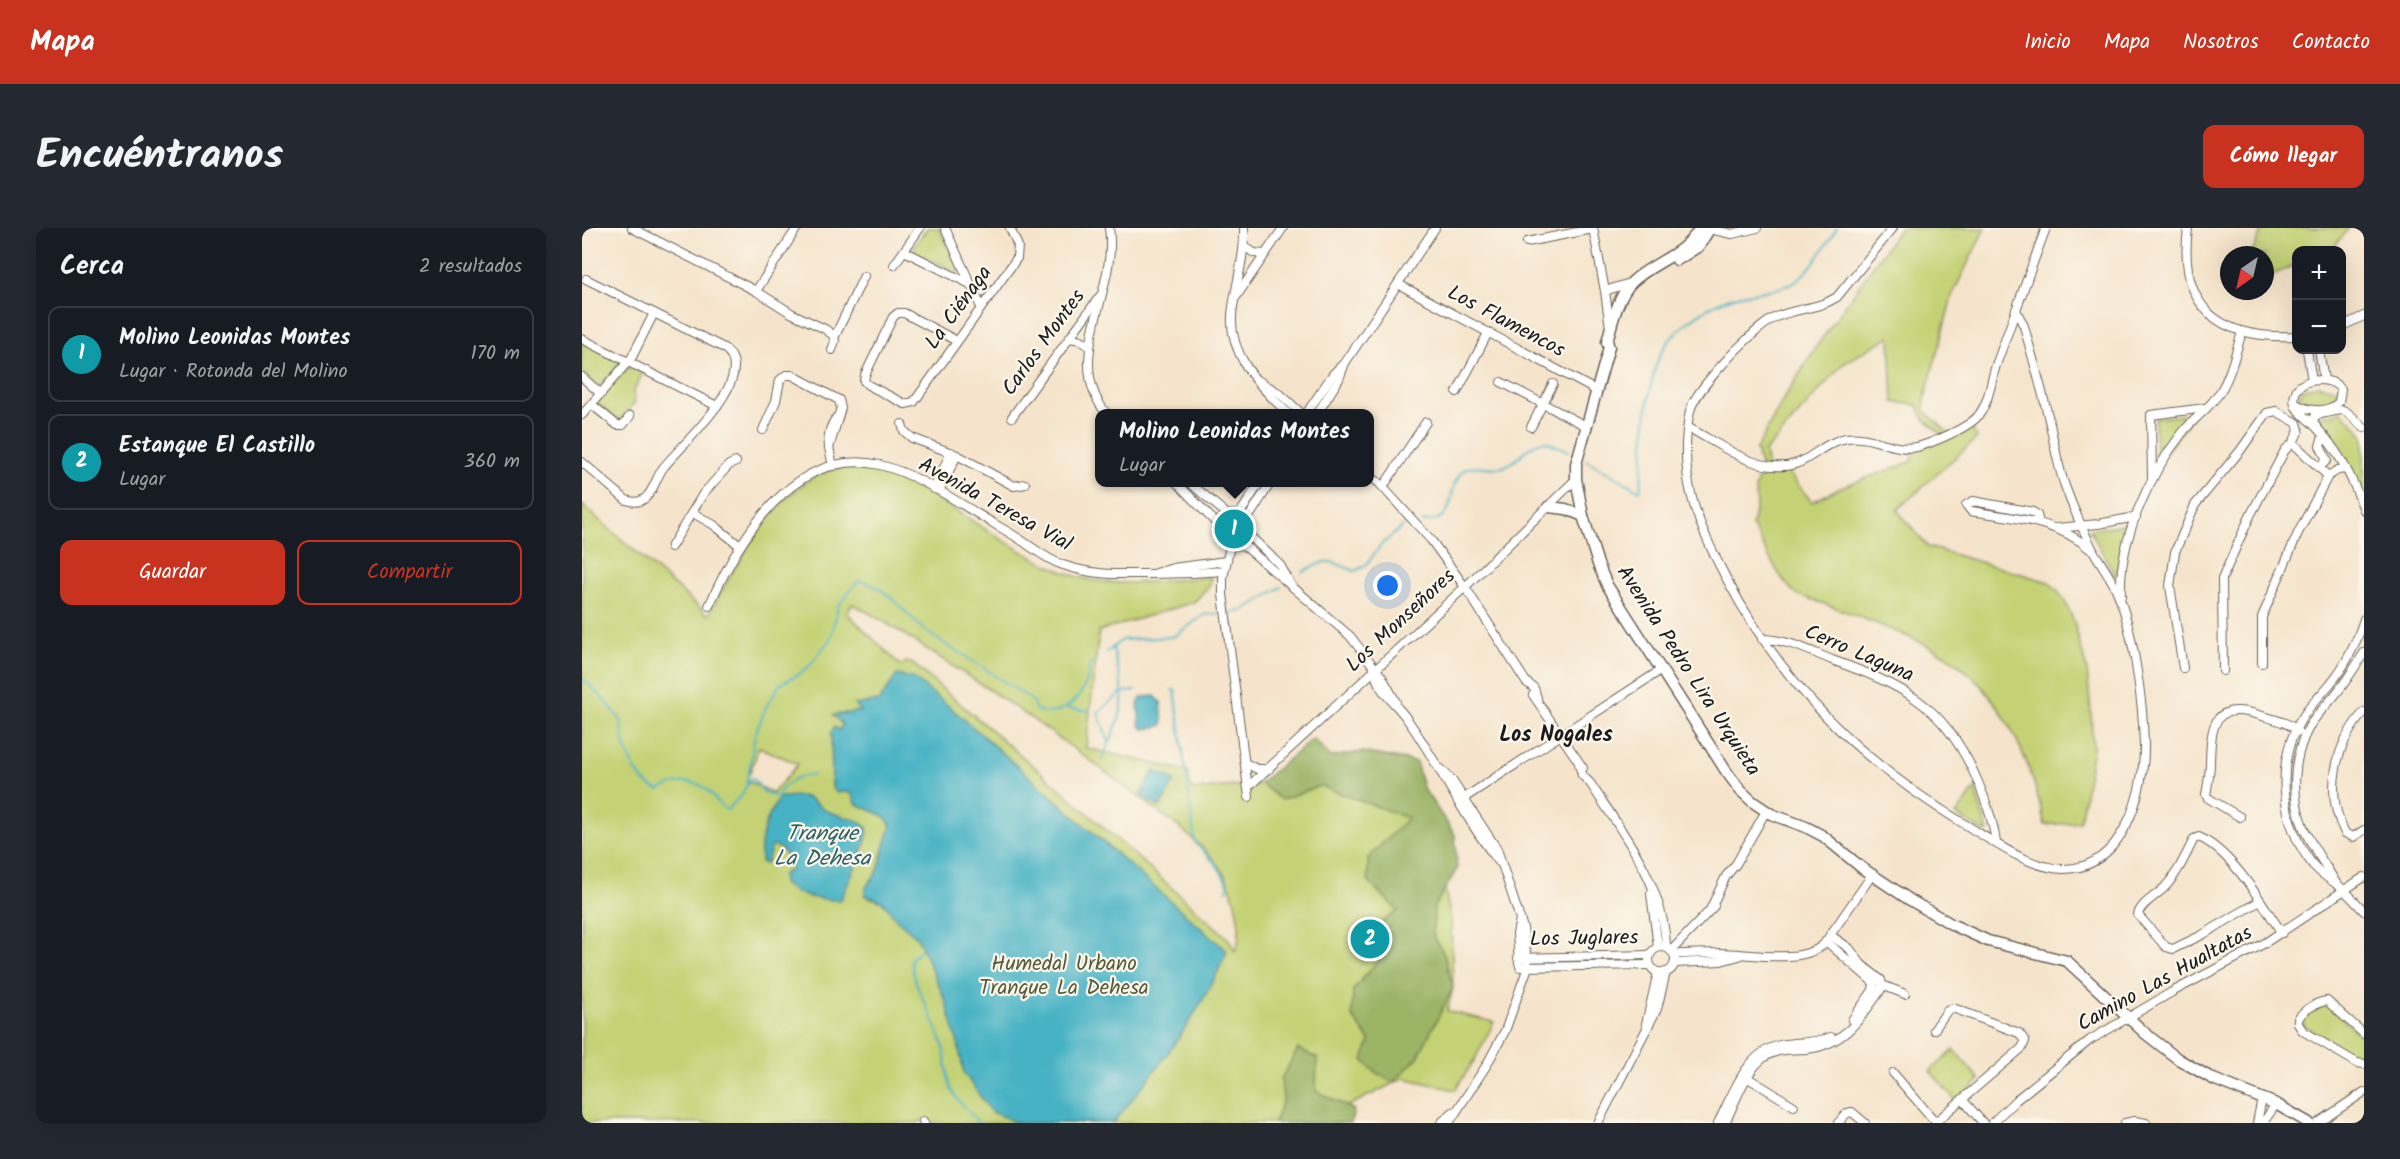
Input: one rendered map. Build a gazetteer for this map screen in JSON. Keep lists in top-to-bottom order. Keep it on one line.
{"streets":{"main road":["Avenida Pedro Lira Urquieta"],"street":["La Ciénaga","Los Flamencos","Carlos Montes","Avenida Teresa Vial","Los Monseñores","Cerro Laguna","Los Juglares","Camino Las Hualtatas"]},"crossings":[["Los Flamencos","Avenida Pedro Lira Urquieta"],["Los Monseñores","Avenida Pedro Lira Urquieta"],["Avenida Pedro Lira Urquieta","Camino Las Hualtatas"]],"districts":["Los Nogales"],"water":["Tranque La Dehesa"],"parks":["Humedal Urbano Tranque La Dehesa"],"north":"bottom left","page":{"header":"Mapa","nav":["Inicio","Mapa","Nosotros","Contacto"],"title":"Encuéntranos","buttons":["Cómo llegar",["Guardar","Compartir"]],"heading":["Cerca","2 resultados"],"map_buttons":["+","−"],"list":[{"mark":"1","name":"Molino Leonidas Montes","note":"Lugar · Rotonda del Molino","value":"170 m"},{"mark":"2","name":"Estanque El Castillo","note":"Lugar","value":"360 m"}],"popup":["Molino Leonidas Montes","Lugar"],"pins":["1","2"]}}
